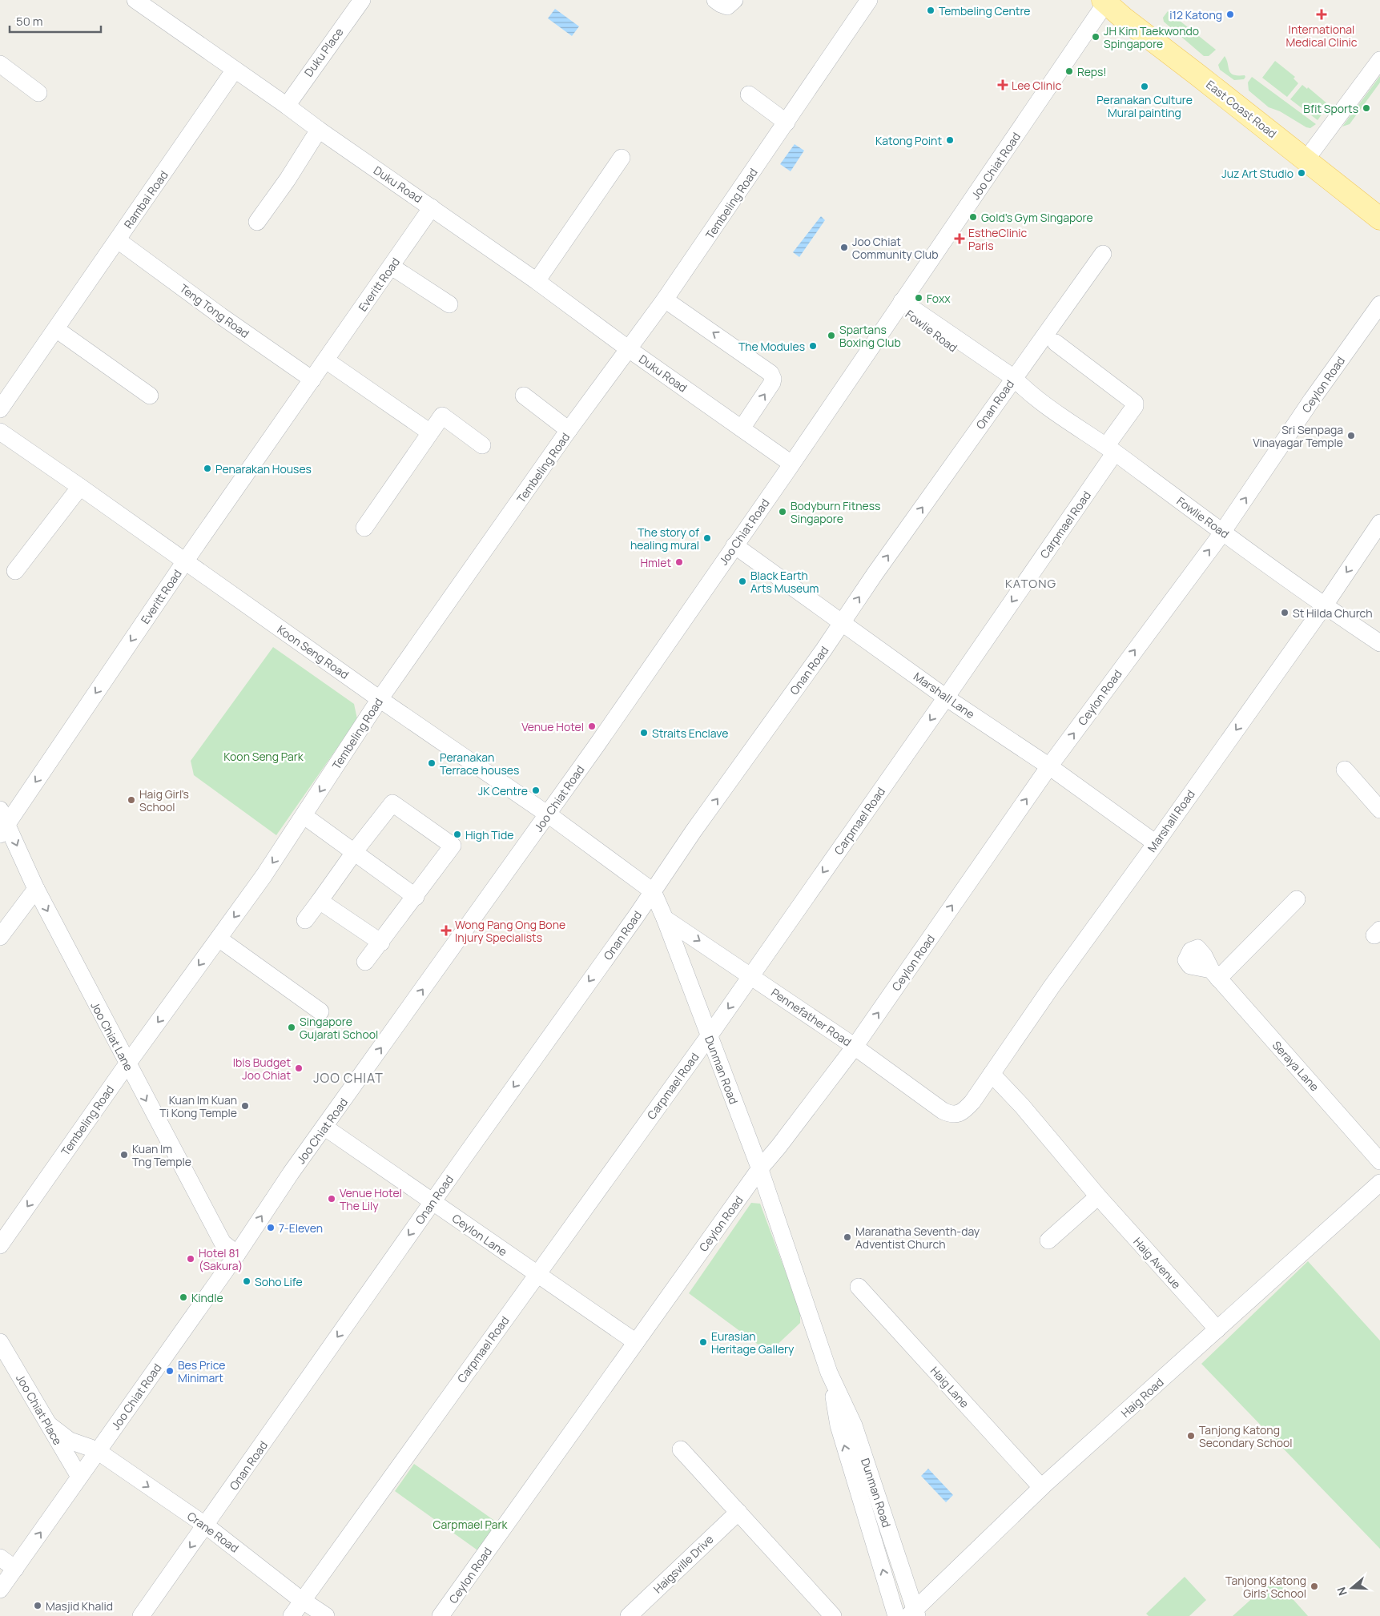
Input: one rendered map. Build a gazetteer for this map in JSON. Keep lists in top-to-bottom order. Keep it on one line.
{"streets":{"main road":["East Coast Road"],"street":["Duku Place","Joo Chiat Road","Duku Road","Rambai Road","Tembeling Road","Everitt Road","Teng Tong Road","Fowlie Road","Ceylon Road","Onan Road","Carpmael Road","Koon Seng Road","Marshall Lane","Marshall Road","Pennefather Road","Joo Chiat Lane","Seraya Lane","Dunman Road","Ceylon Lane","Haig Avenue","Haig Lane","Haig Road","Joo Chiat Place","Crane Road","Haigsville Drive"]},"crossings":[["Duku Place","Duku Road"],["East Coast Road","Joo Chiat Road"],["Joo Chiat Road","Duku Road"],["Joo Chiat Road","Fowlie Road"],["Joo Chiat Road","Koon Seng Road"],["Joo Chiat Road","Marshall Lane"],["Joo Chiat Road","Joo Chiat Lane"],["Joo Chiat Road","Dunman Road"],["Joo Chiat Road","Ceylon Lane"],["Joo Chiat Road","Joo Chiat Place"],["Joo Chiat Road","Crane Road"],["Duku Road","Rambai Road"],["Duku Road","Tembeling Road"],["Duku Road","Everitt Road"],["Rambai Road","Teng Tong Road"],["Tembeling Road","Koon Seng Road"],["Tembeling Road","Joo Chiat Lane"],["Everitt Road","Teng Tong Road"],["Everitt Road","Koon Seng Road"],["Everitt Road","Joo Chiat Lane"],["Fowlie Road","Ceylon Road"],["Fowlie Road","Onan Road"],["Fowlie Road","Carpmael Road"],["Fowlie Road","Marshall Road"],["Ceylon Road","Marshall Lane"],["Ceylon Road","Pennefather Road"],["Ceylon Road","Dunman Road"],["Ceylon Road","Ceylon Lane"],["Onan Road","Marshall Lane"],["Onan Road","Dunman Road"],["Onan Road","Ceylon Lane"],["Onan Road","Crane Road"],["Carpmael Road","Marshall Lane"],["Carpmael Road","Pennefather Road"],["Carpmael Road","Dunman Road"],["Carpmael Road","Ceylon Lane"],["Carpmael Road","Crane Road"],["Koon Seng Road","Dunman Road"],["Marshall Lane","Marshall Road"],["Marshall Road","Pennefather Road"],["Marshall Road","Haig Avenue"],["Pennefather Road","Dunman Road"],["Dunman Road","Haig Road"],["Haig Avenue","Haig Road"],["Haig Lane","Haig Road"],["Joo Chiat Place","Crane Road"]],"one_way":["Tembeling Road","Ceylon Road","Carpmael Road","Marshall Road","Joo Chiat Lane","Crane Road"],"districts":["KATONG","JOO CHIAT"],"parks":["Koon Seng Park","Carpmael Park"],"places":{"other":["Tembeling Centre","i12 Katong","JH Kim Taekwondo Spingapore","Reps!","Peranakan Culture Mural painting","Bfit Sports","Katong Point","Juz Art Studio","Gold's Gym Singapore","Joo Chiat Community Club","Foxx","Spartans Boxing Club","The Modules","Sri Senpaga Vinayagar Temple","Penarakan Houses","Bodyburn Fitness Singapore","The story of healing mural","Hmlet","Black Earth Arts Museum","St Hilda Church","Venue Hotel","Straits Enclave","Peranakan Terrace houses","JK Centre","Haig Girl's School","High Tide","Singapore Gujarati School","Ibis Budget Joo Chiat","Kuan Im Kuan Ti Kong Temple","Kuan Im Tng Temple","Venue Hotel The Lily","7-Eleven","Maranatha Seventh-day Adventist Church","Hotel 81 (Sakura)","Soho Life","Kindle","Eurasian Heritage Gallery","Bes Price Minimart","Tanjong Katong Secondary School","Tanjong Katong Girls' School","Masjid Khalid"],"health":["International Medical Clinic","Lee Clinic","EstheClinic Paris","Wong Pang Ong Bone Injury Specialists"]},"scale_bar":"50 m","north":"left"}
